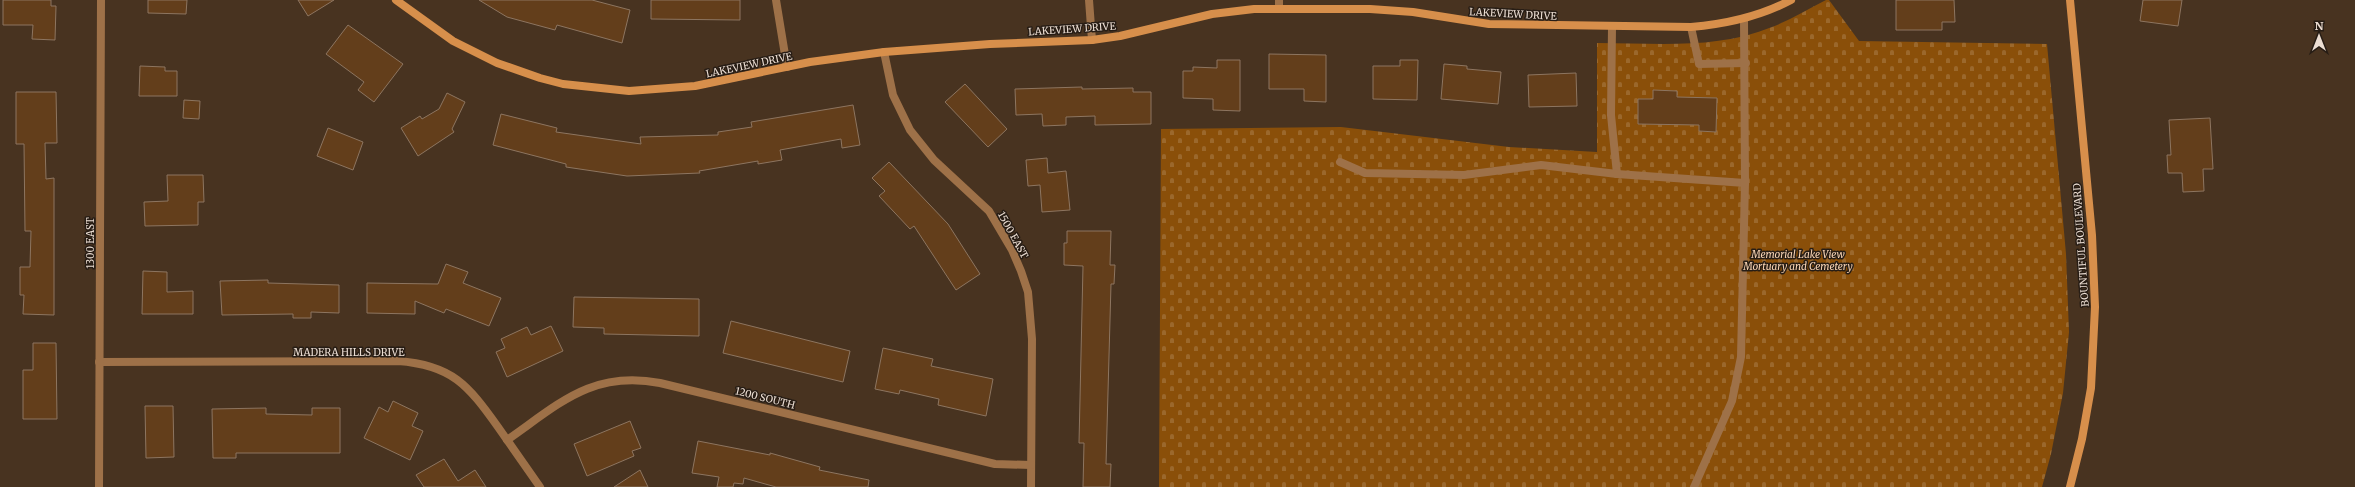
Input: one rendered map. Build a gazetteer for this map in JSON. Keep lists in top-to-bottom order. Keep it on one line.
{"streets":{"street":["LAKEVIEW DRIVE","1500 EAST","1300 EAST","BOUNTIFUL BOULEVARD","MADERA HILLS DRIVE","1200 SOUTH"]},"crossings":[["LAKEVIEW DRIVE","1500 EAST"],["1500 EAST","1200 SOUTH"],["1300 EAST","MADERA HILLS DRIVE"],["MADERA HILLS DRIVE","1200 SOUTH"]],"parks":["Memorial Lake View Mortuary and Cemetery"],"north":"top"}
